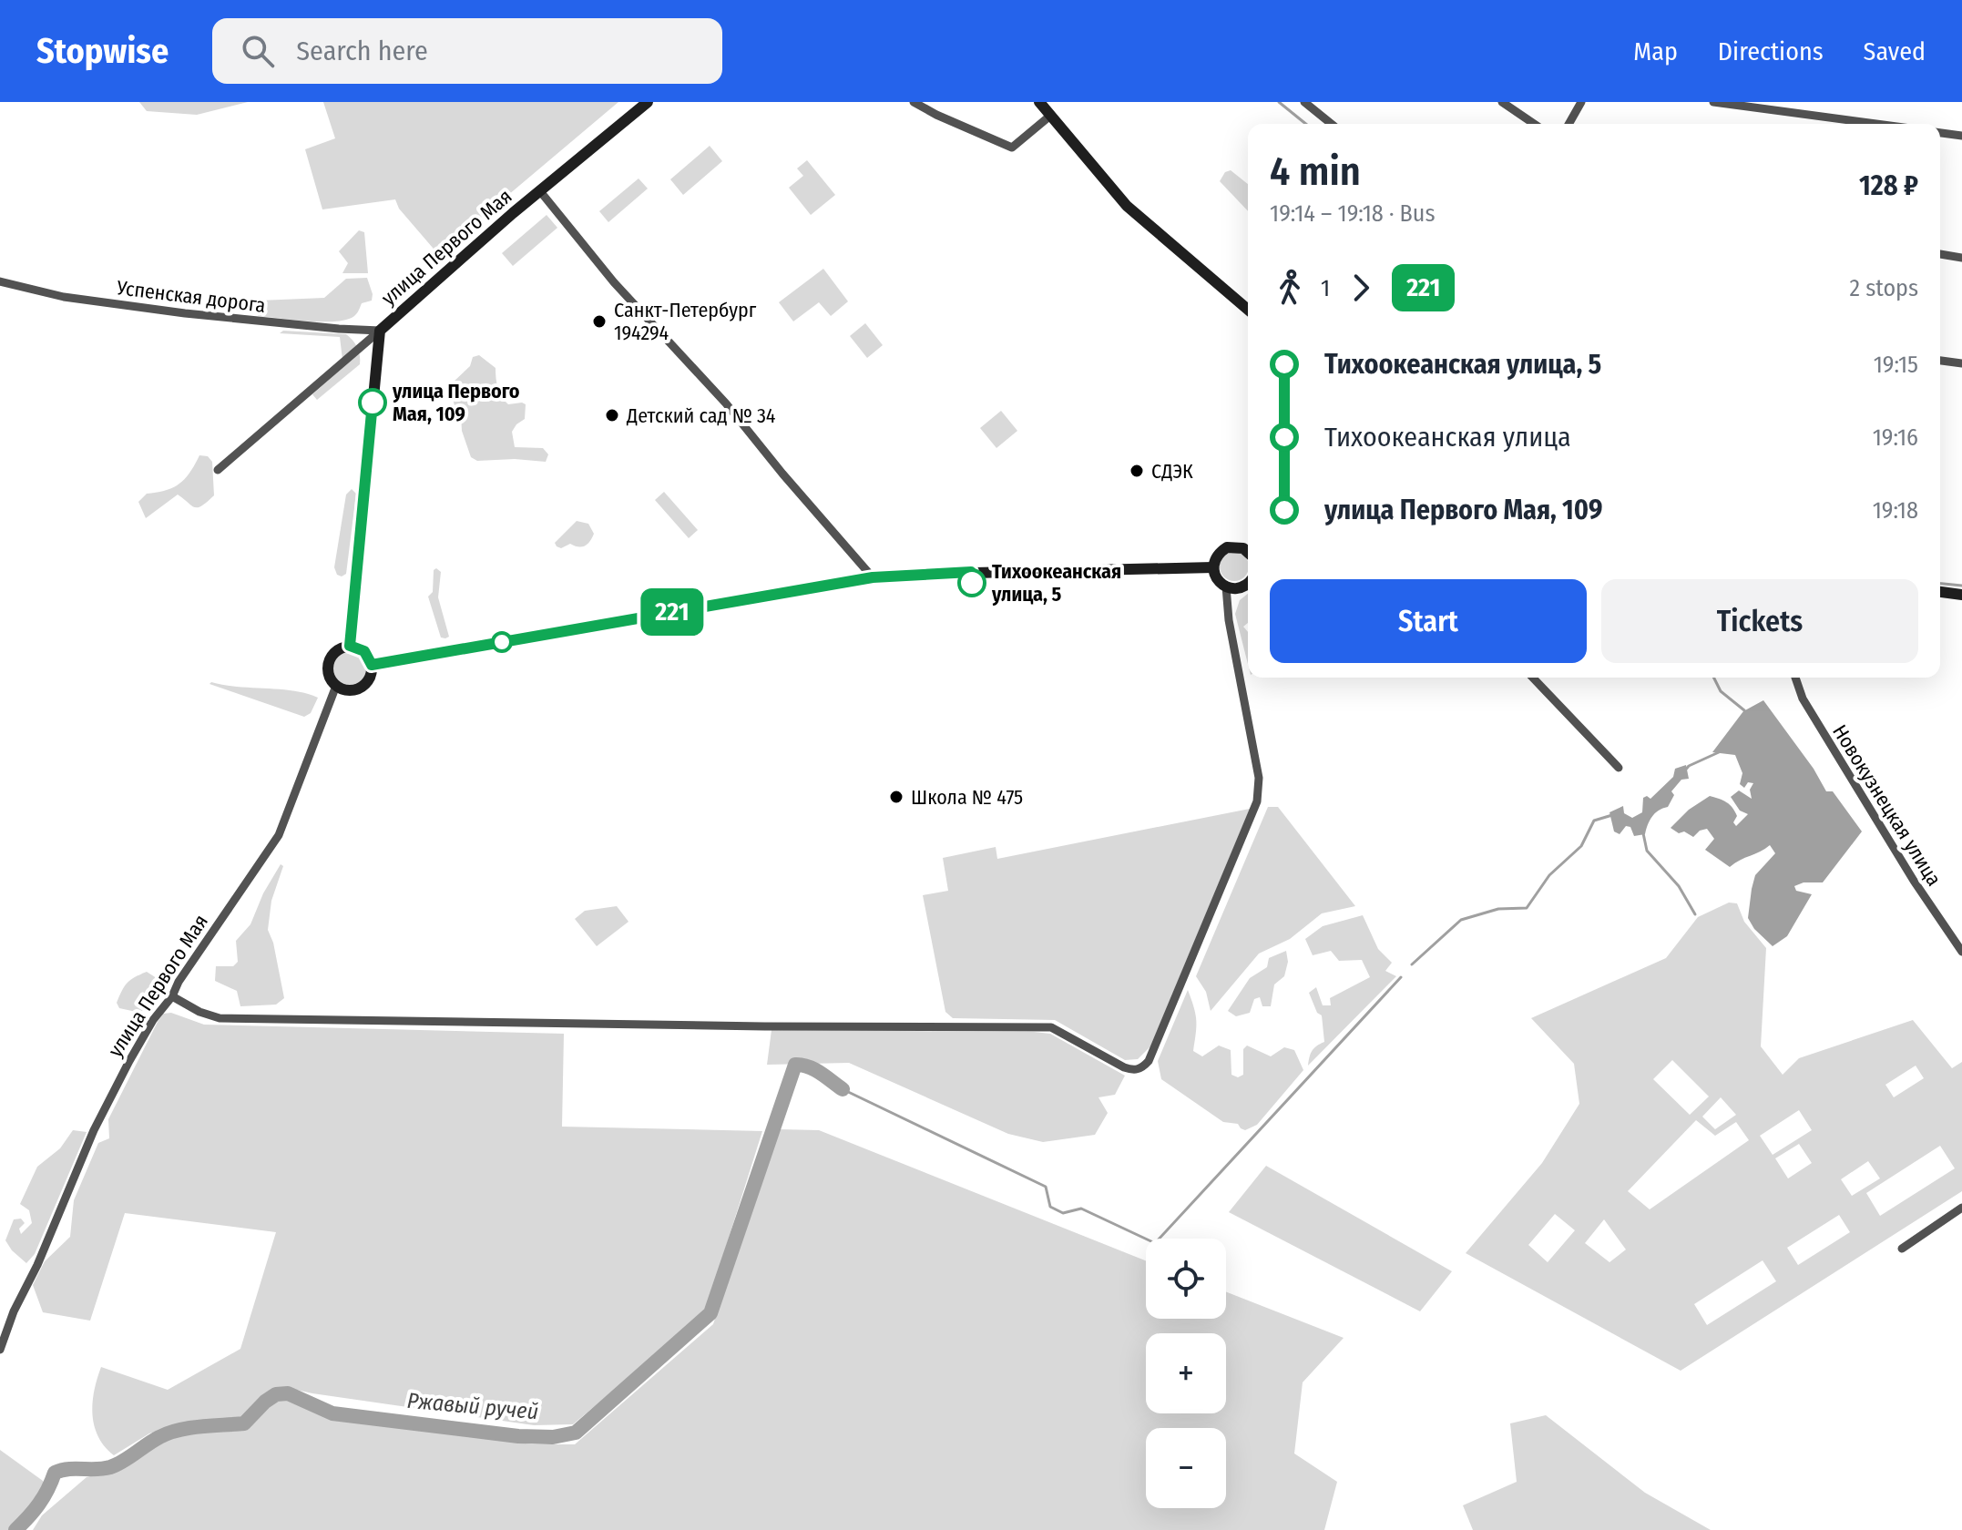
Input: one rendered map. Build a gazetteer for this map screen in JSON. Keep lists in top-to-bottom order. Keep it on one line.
{"streets":{"street":["улица Первого Мая","Успенская дорога","Новокузнецкая улица"]},"crossings":[["улица Первого Мая","Успенская дорога"]],"water":["Ржавый ручей"],"places":["Санкт-Петербург 194294","улица Первого Мая, 109","Детский сад № 34","СДЭК","Тихоокеанская улица, 5","Школа № 475"],"lines":["bus line 221"],"page":{"header":"Stopwise","search":"Search here","nav":["Map","Directions","Saved"],"on_map":"221","heading":["4 min","19:14 – 19:18 · Bus","128 ₽"],"legs":["1","221","2 stops"],"list":[{"name":"Тихоокеанская улица, 5","value":"19:15"},{"name":"Тихоокеанская улица","value":"19:16"},{"name":"улица Первого Мая, 109","value":"19:18"}],"buttons":["Start","Tickets"],"map_buttons":["+","−"]}}
